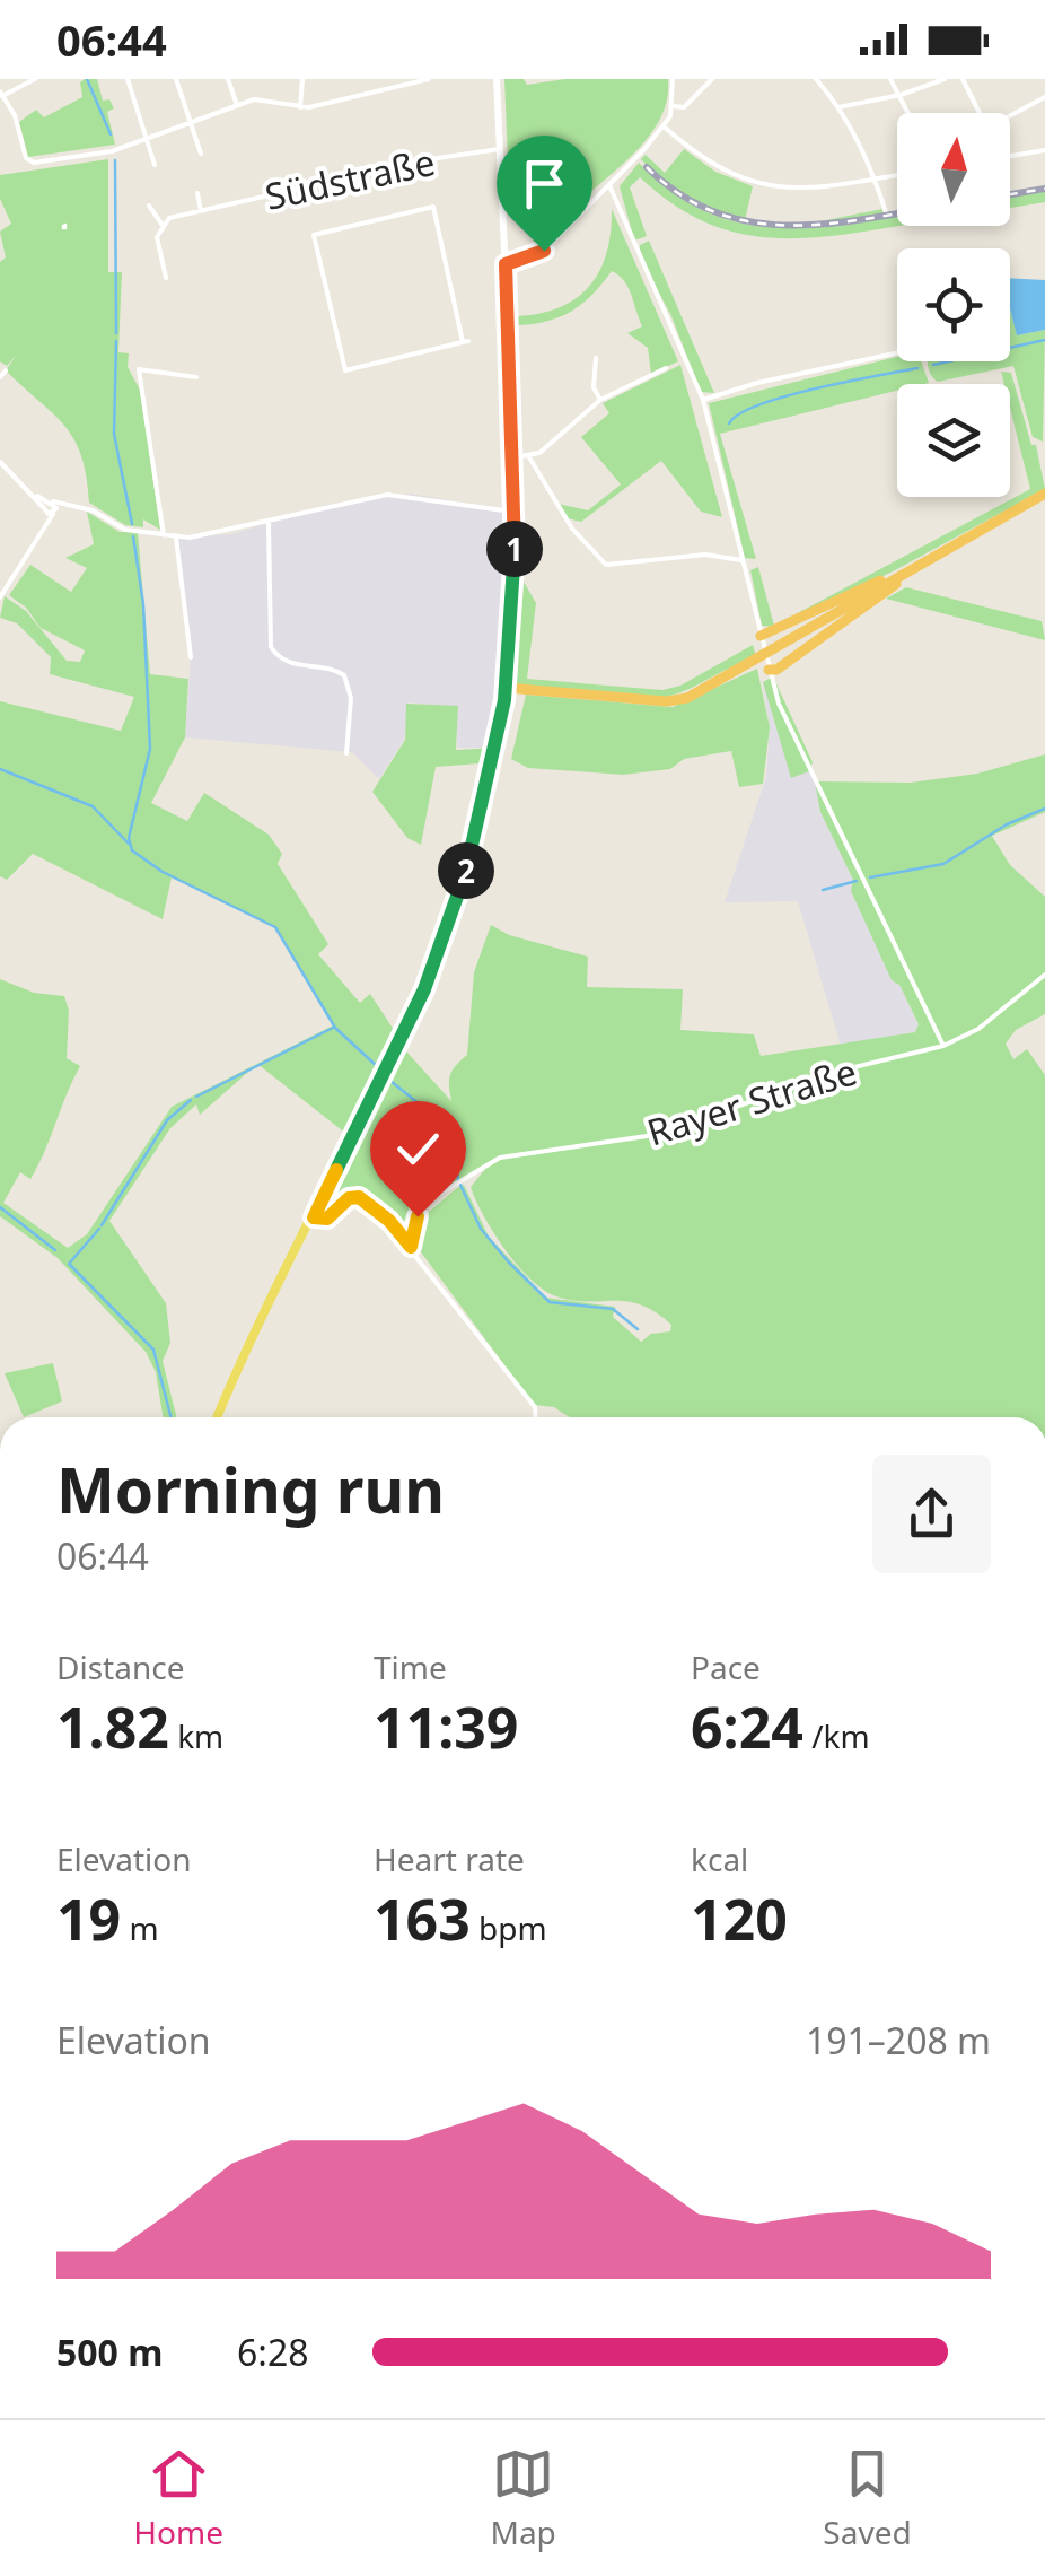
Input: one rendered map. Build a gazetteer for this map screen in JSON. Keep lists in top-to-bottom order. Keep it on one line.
{"streets":{"street":["Südstraße","Rayer Straße"]},"north":"top","page":{"status":"06:44","pins":["1","2"],"heading":["Morning run","06:44"],"stats":[["Distance","1.82 km"],["Time","11:39"],["Pace","6:24 /km"],["Elevation","19 m"],["Heart rate","163 bpm"],["kcal","120"]],"chart":["Elevation","191–208 m"],"list":[{"name":"500 m","note":"6:28"}],"tabs":["Home","Map","Saved"]}}
